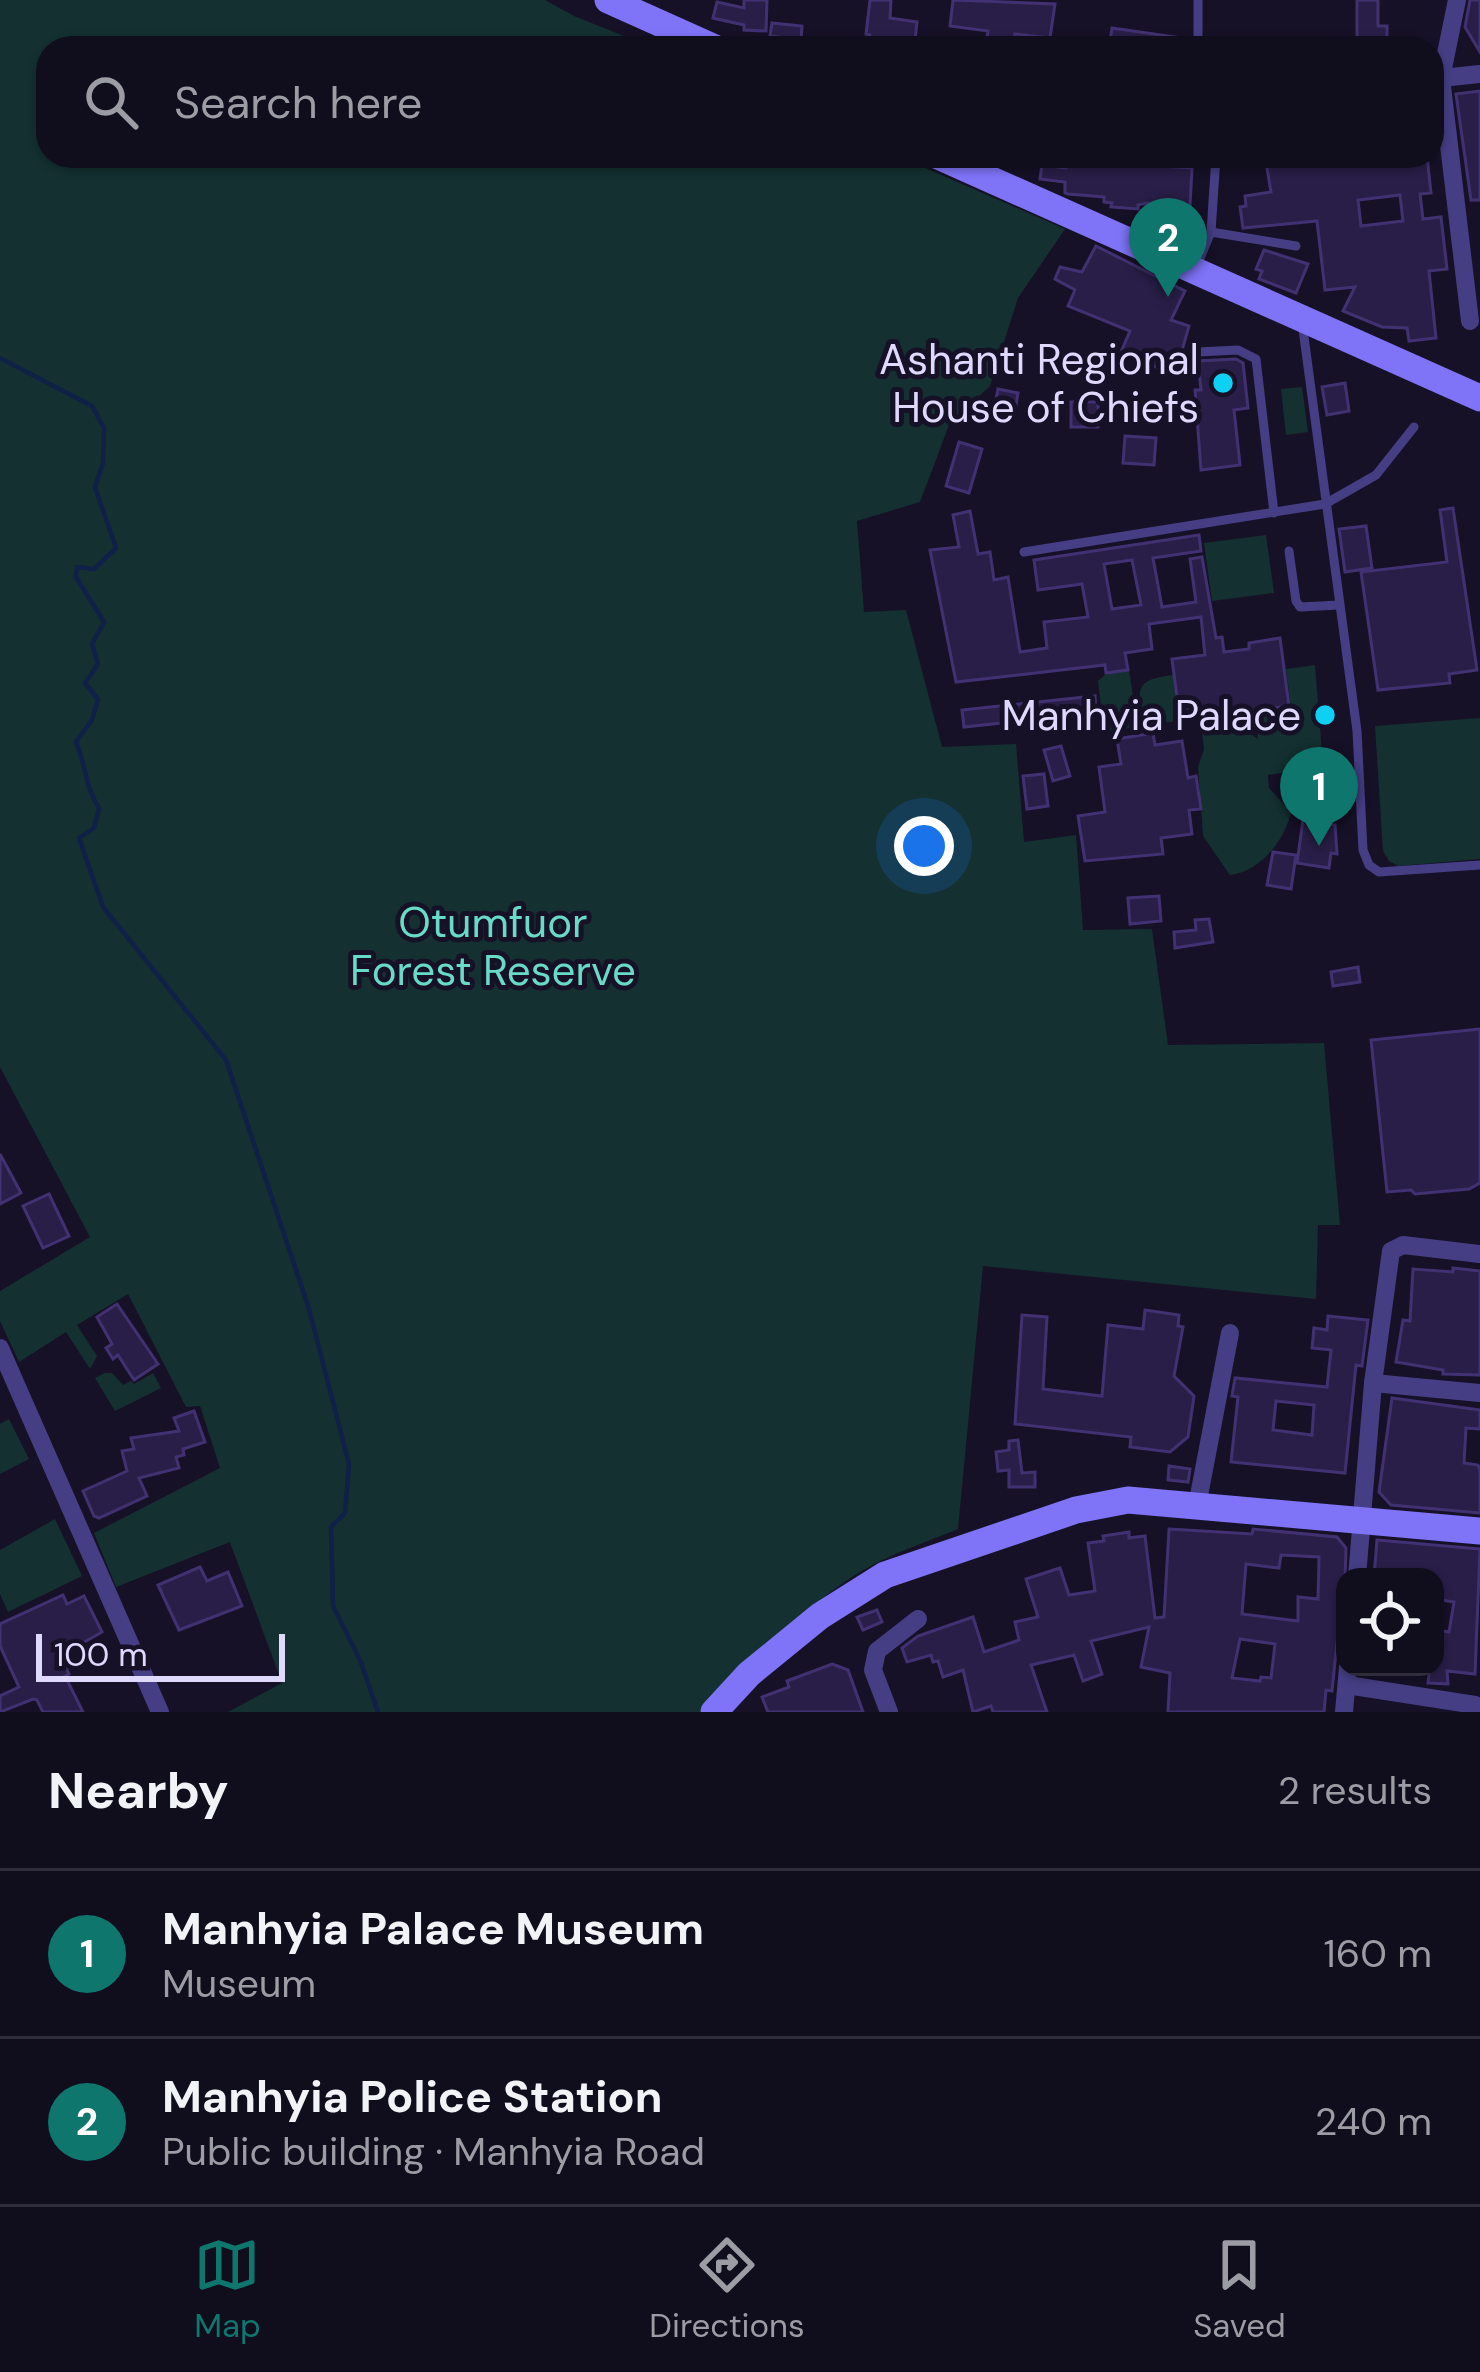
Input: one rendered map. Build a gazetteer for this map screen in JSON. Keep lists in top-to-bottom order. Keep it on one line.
{"parks":["Otumfuor Forest Reserve"],"places":["Ashanti Regional House of Chiefs","Manhyia Palace"],"scale_bar":"100 m","page":{"search":"Search here","pins":["2","1"],"scale":"100 m","heading":["Nearby","2 results"],"list":[{"mark":"1","name":"Manhyia Palace Museum","note":"Museum","value":"160 m"},{"mark":"2","name":"Manhyia Police Station","note":"Public building · Manhyia Road","value":"240 m"}],"nav":["Map","Directions","Saved"]}}
